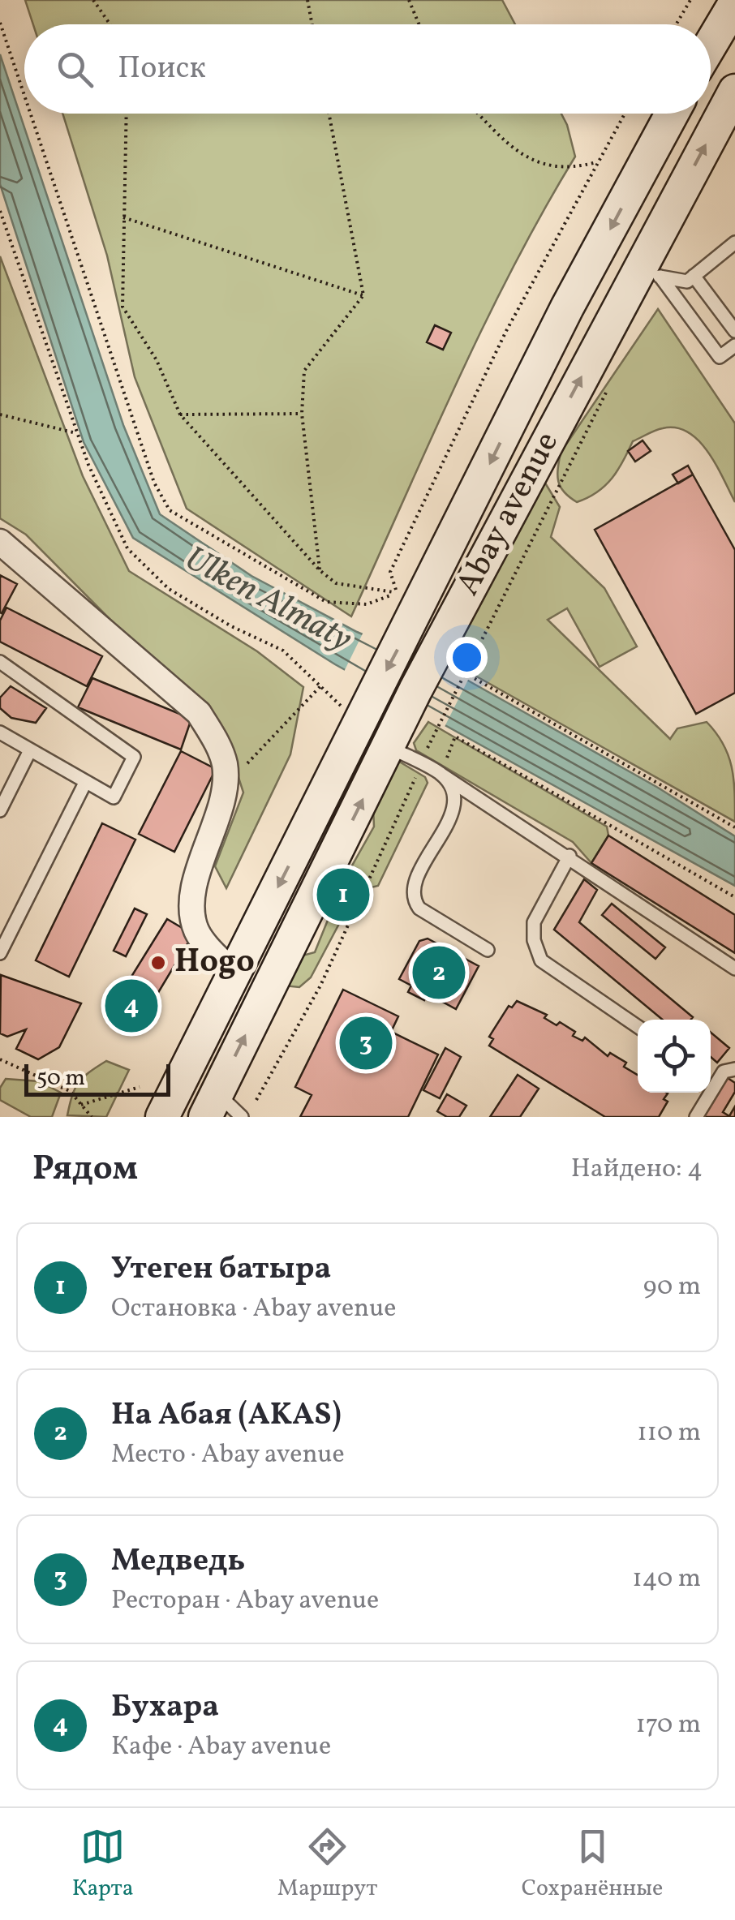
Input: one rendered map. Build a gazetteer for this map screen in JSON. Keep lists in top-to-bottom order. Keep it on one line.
{"streets":{"main road":["Abay avenue"]},"water":["Ulken Almaty"],"places":["Hogo"],"scale_bar":"50 m","page":{"search":"Поиск","pins":["1","2","4","3"],"scale":"50 m","heading":["Рядом","Найдено: 4"],"list":[{"mark":"1","name":"Утеген батыра","note":"Остановка · Abay avenue","value":"90 m"},{"mark":"2","name":"На Абая (AKAS)","note":"Место · Abay avenue","value":"110 m"},{"mark":"3","name":"Медведь","note":"Ресторан · Abay avenue","value":"140 m"},{"mark":"4","name":"Бухара","note":"Кафе · Abay avenue","value":"170 m"}],"nav":["Карта","Маршрут","Сохранённые"]}}
